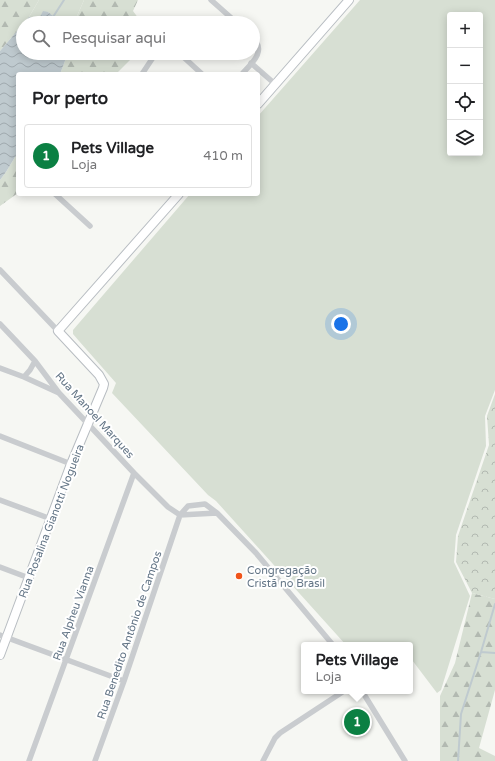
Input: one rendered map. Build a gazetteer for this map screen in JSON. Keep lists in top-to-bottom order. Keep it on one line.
{"streets":{"street":["Rua Manoel Marques","Rua Rosalina Gianotti Nogueira","Rua Alpheu Vianna","Rua Benedito Antônio de Campos"]},"crossings":[["Rua Manoel Marques","Rua Rosalina Gianotti Nogueira"],["Rua Manoel Marques","Rua Alpheu Vianna"],["Rua Manoel Marques","Rua Benedito Antônio de Campos"]],"places":["Congregação Cristã no Brasil"],"page":{"map_buttons":["+","−"],"search":"Pesquisar aqui","heading":"Por perto","list":[{"mark":"1","name":"Pets Village","note":"Loja","value":"410 m"}],"popup":["Pets Village","Loja"],"pins":"1"}}
